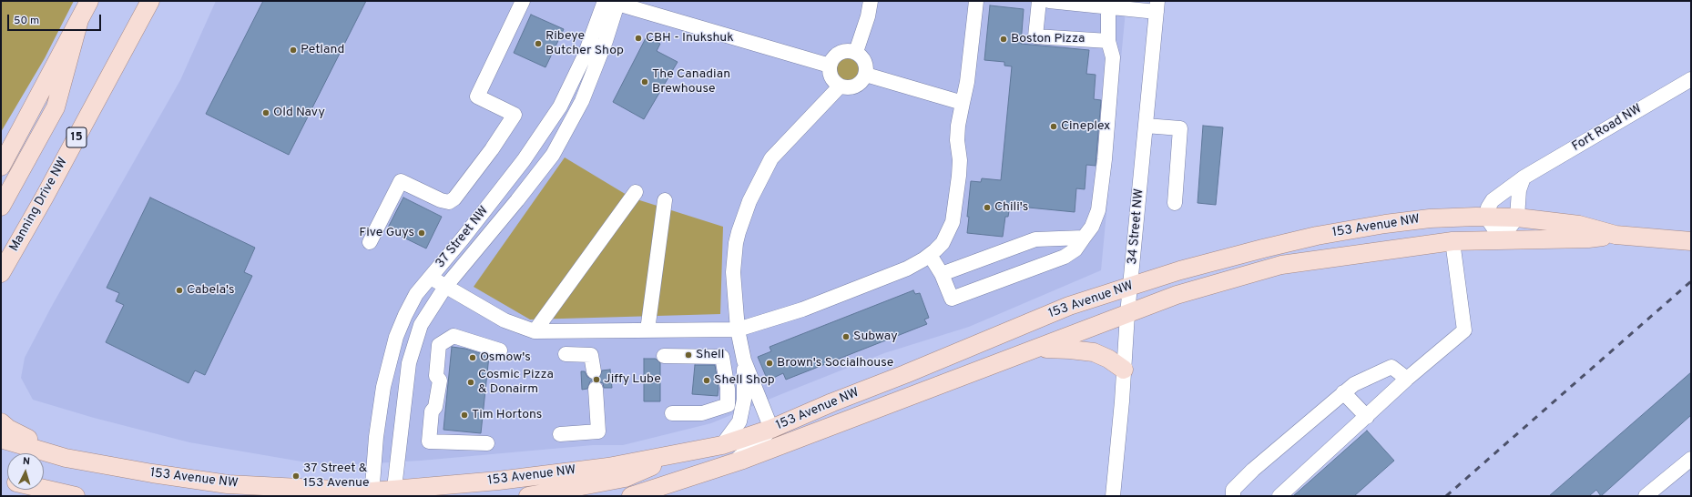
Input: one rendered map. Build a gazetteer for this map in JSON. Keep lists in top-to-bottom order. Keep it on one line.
{"streets":{"main road":["15","Manning Drive NW","153 Avenue NW"],"street":["Fort Road NW","34 Street NW","37 Street NW"]},"crossings":[["Fort Road NW","153 Avenue NW"],["34 Street NW","153 Avenue NW"],["153 Avenue NW","37 Street NW"]],"places":["CBH - Inukshuk","Boston Pizza","Ribeye Butcher Shop","Petland","The Canadian Brewhouse","Old Navy","Cineplex","Chili's","Five Guys","Cabela's","Subway","Shell","Osmow's","Brown's Socialhouse","Jiffy Lube","Shell Shop","Cosmic Pizza & Donairm","Tim Hortons","37 Street & 153 Avenue"],"scale_bar":"50 m","north":"top"}
